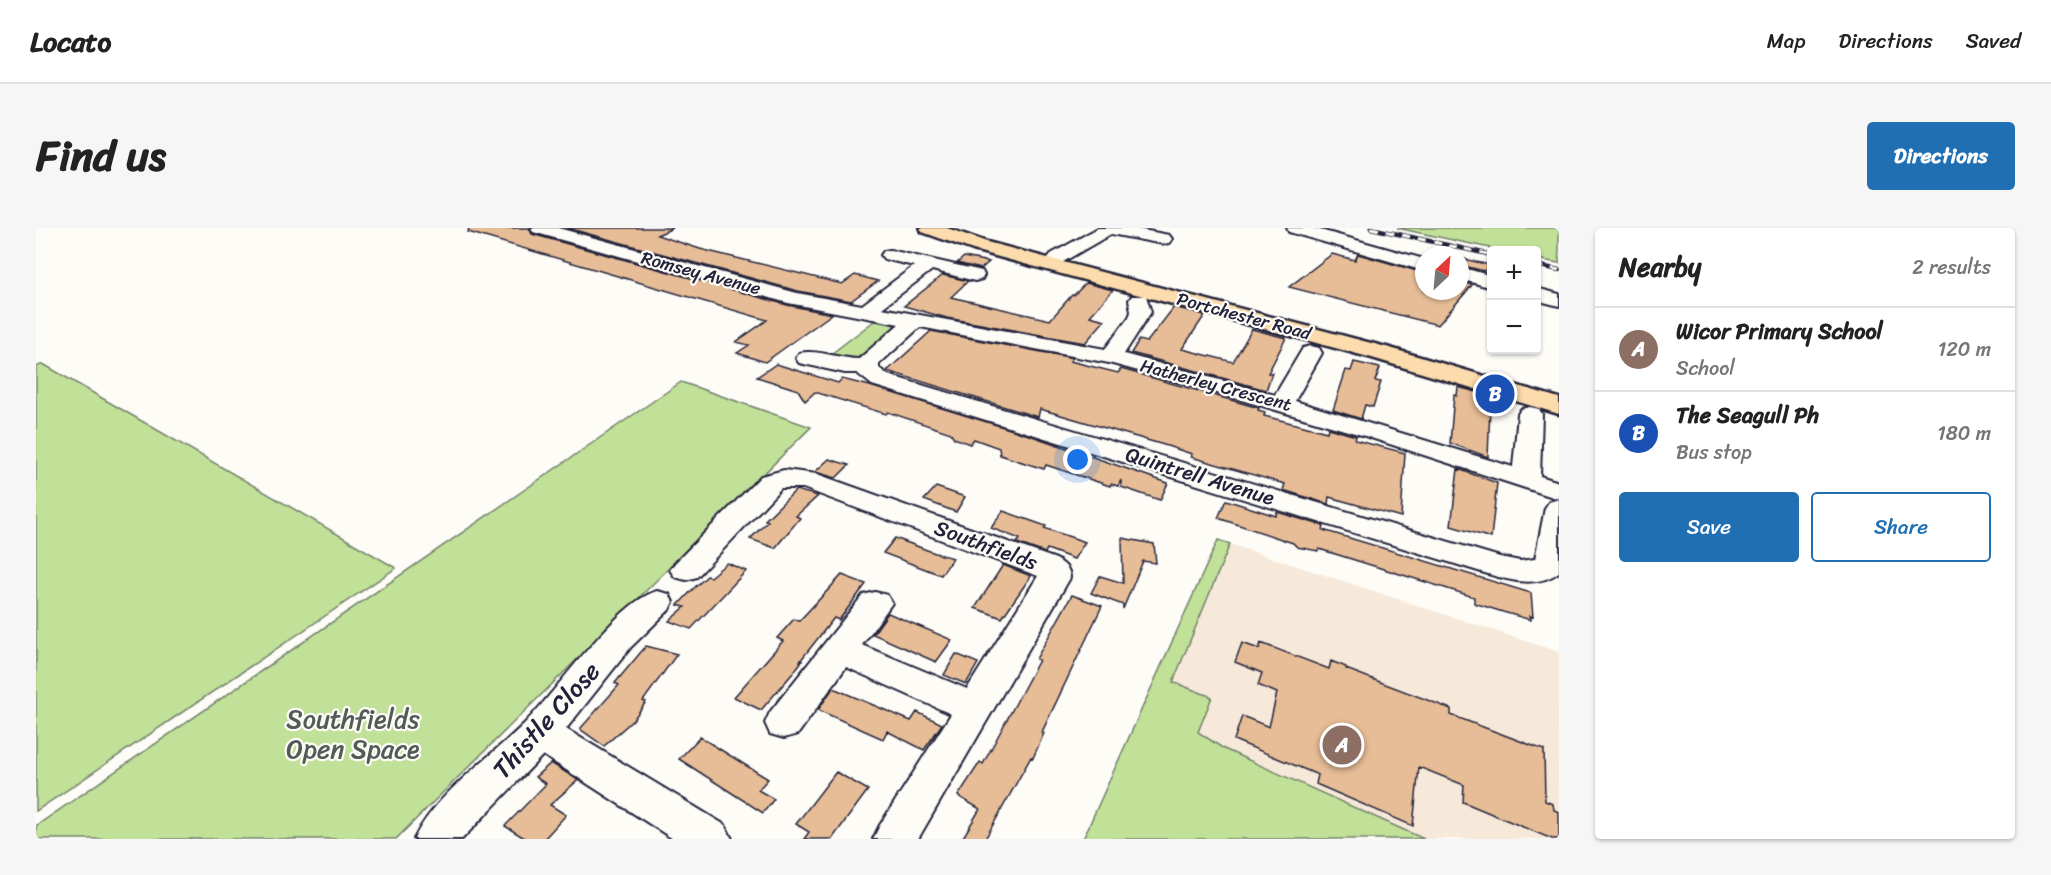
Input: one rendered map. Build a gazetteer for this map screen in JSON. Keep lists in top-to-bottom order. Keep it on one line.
{"streets":{"main road":["Portchester Road"],"street":["Romsey Avenue","Hatherley Crescent","Quintrell Avenue","Southfields","Thistle Close"]},"crossings":[["Romsey Avenue","Hatherley Crescent"]],"parks":["Southfields Open Space"],"north":"top right","page":{"header":"Locato","nav":["Map","Directions","Saved"],"title":"Find us","buttons":["Directions",["Save","Share"]],"heading":["Nearby","2 results"],"map_buttons":["+","−"],"list":[{"mark":"A","name":"Wicor Primary School","note":"School","value":"120 m"},{"mark":"B","name":"The Seagull Ph","note":"Bus stop","value":"180 m"}],"pins":["B","A"]}}
